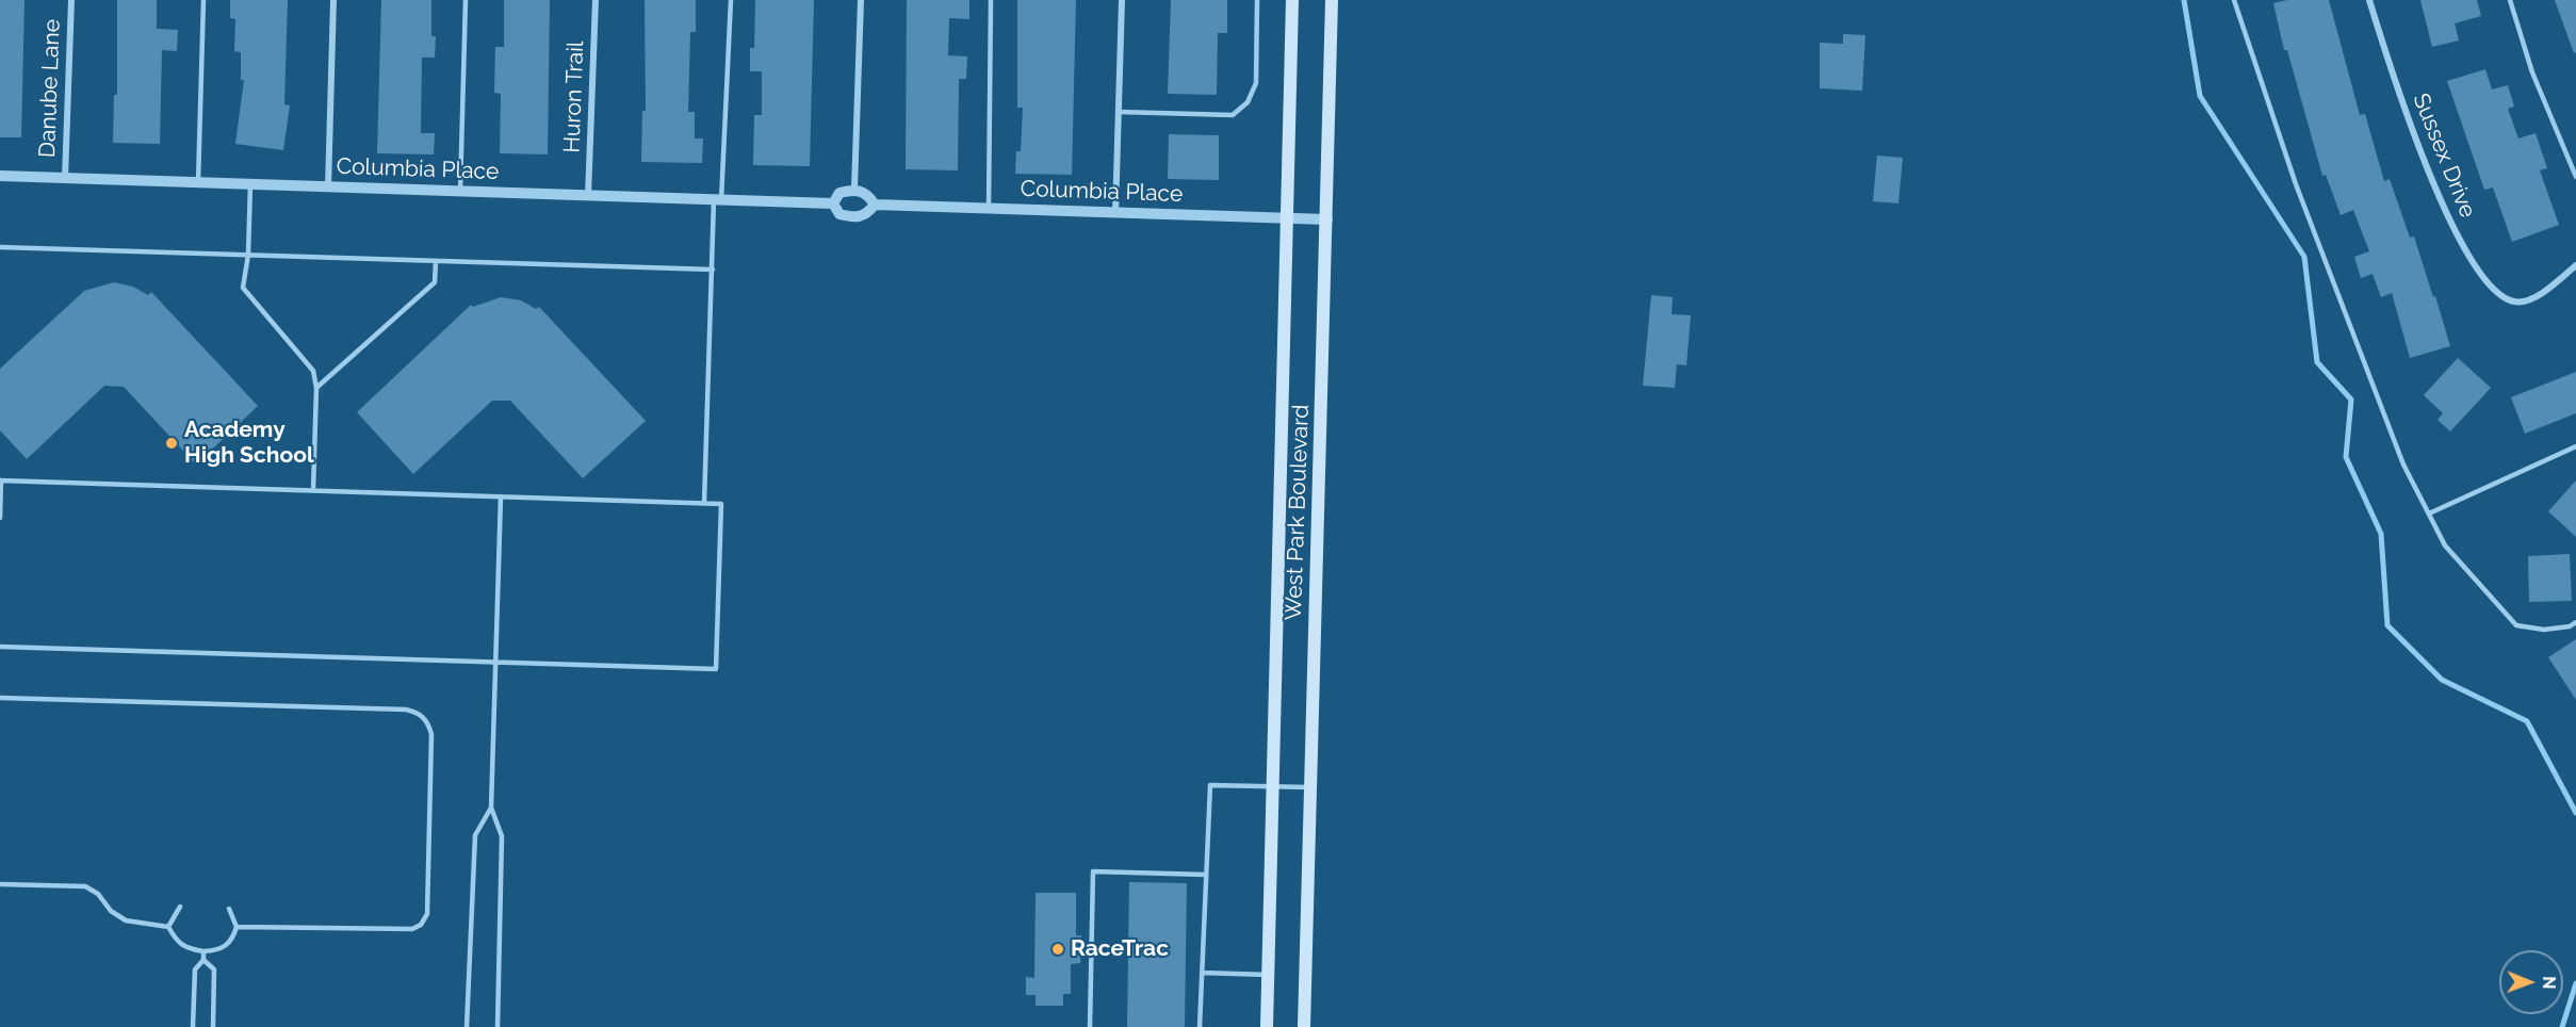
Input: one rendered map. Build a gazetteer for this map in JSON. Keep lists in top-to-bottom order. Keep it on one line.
{"streets":{"main road":["West Park Boulevard"],"street":["Danube Lane","Huron Trail","Sussex Drive","Columbia Place"]},"crossings":[["Danube Lane","Columbia Place"],["Huron Trail","Columbia Place"],["Columbia Place","West Park Boulevard"]],"places":["Academy High School","RaceTrac"],"north":"right"}
